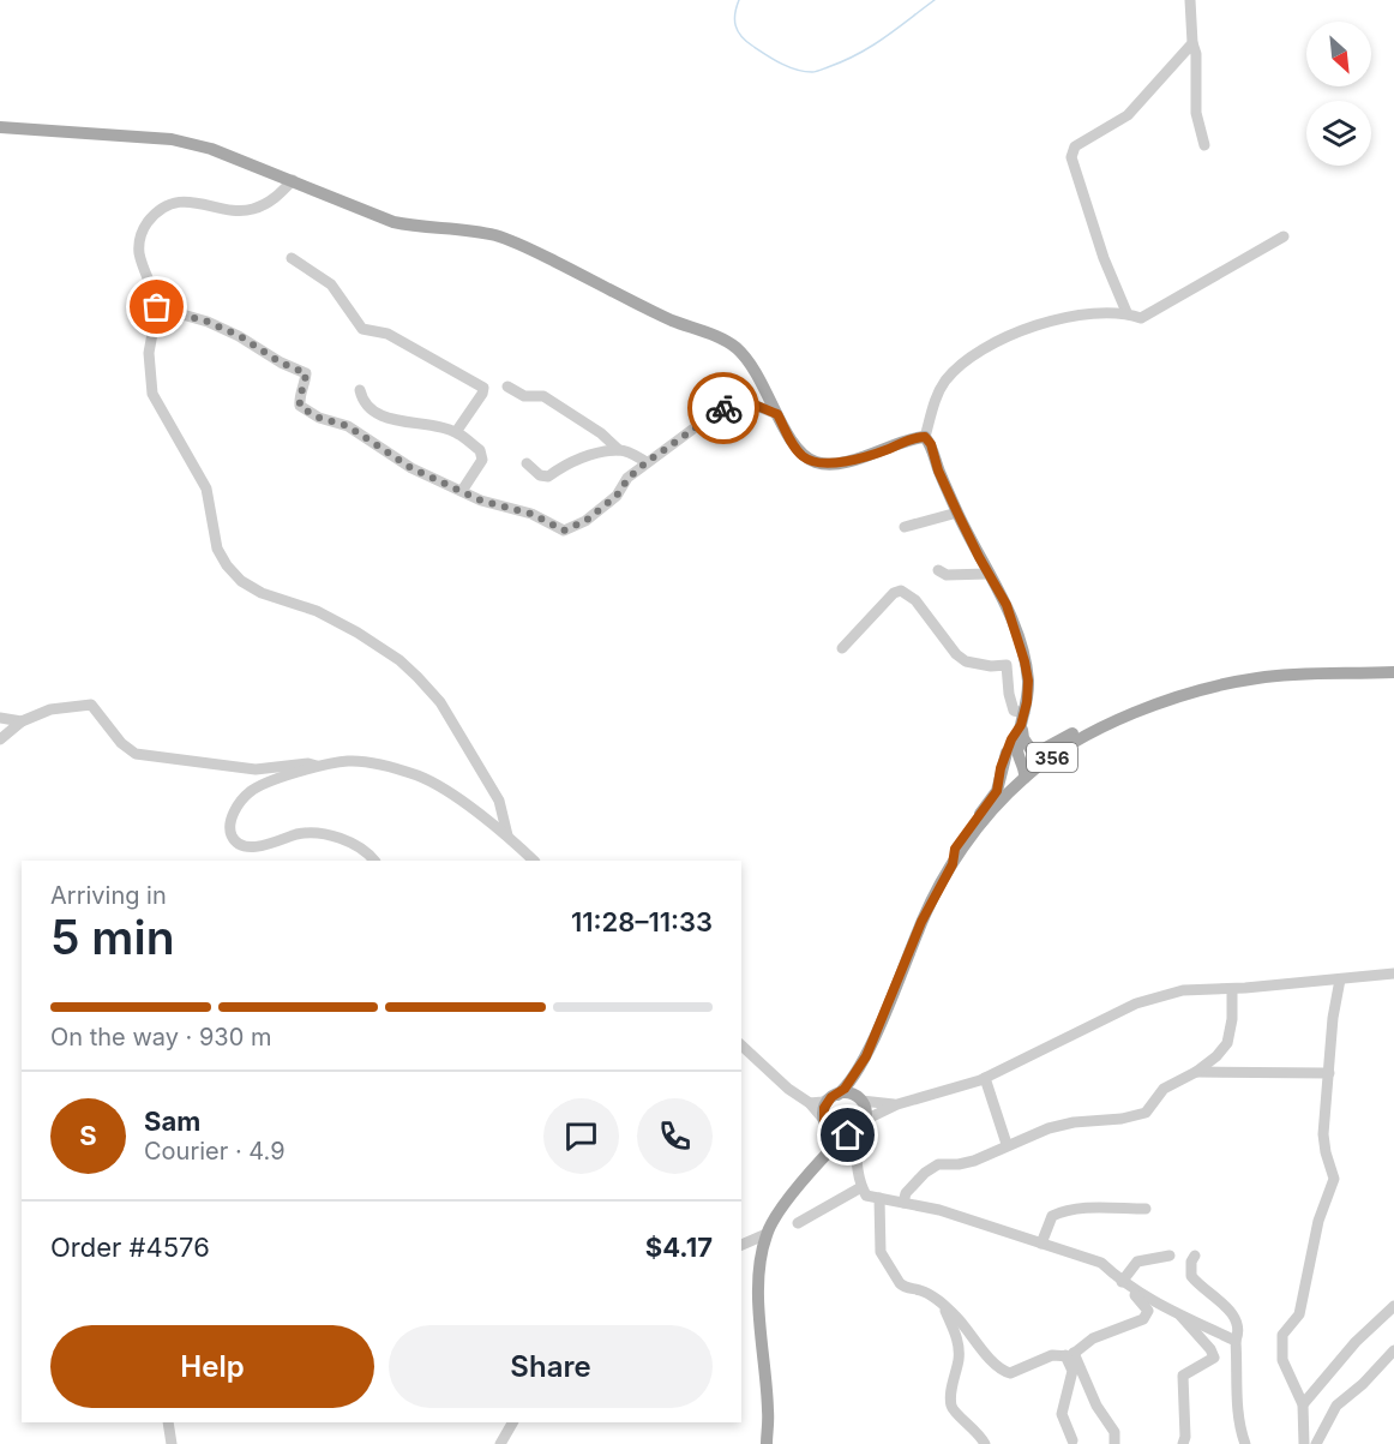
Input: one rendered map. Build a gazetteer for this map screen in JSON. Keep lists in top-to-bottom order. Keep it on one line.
{"streets":{"main road":["356"]},"north":"bottom right","page":{"heading":["5 min","Arriving in","11:28–11:33"],"panel":["Sam","Courier · 4.9","Order #4576","$4.17"],"bar":"On the way · 930 m","round":"S","buttons":["Help","Share"]}}
